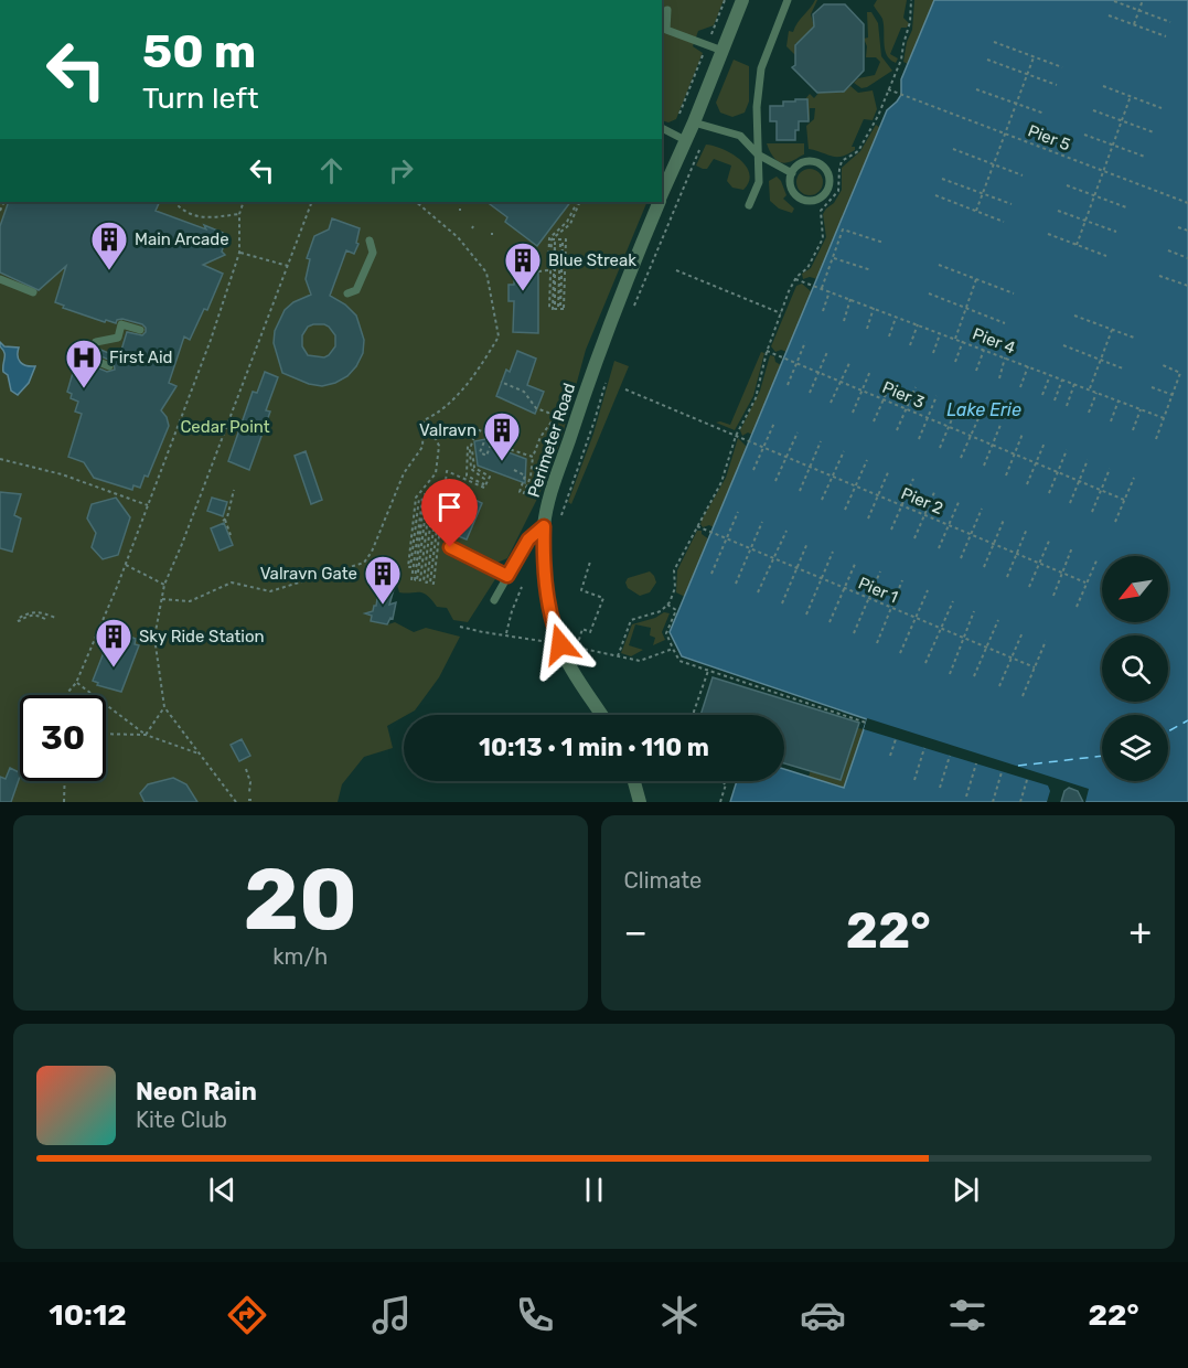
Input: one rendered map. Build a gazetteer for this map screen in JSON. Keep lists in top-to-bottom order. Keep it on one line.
{"streets":{"street":["Perimeter Road"],"path":["Pier 5","Pier 4","Pier 3","Pier 2","Pier 1"]},"water":["Lake Erie"],"parks":["Cedar Point"],"places":{"building":["Main Arcade","Blue Streak","Valravn","Valravn Gate","Sky Ride Station"],"hospital":["First Aid"]},"north":"bottom left","page":{"turn":["50 m","Turn left"],"limit":"30","trip":"10:13 · 1 min · 110 m","tile":[["20","km/h"],"Climate"],"heat":["−","22°","+"],"song":["Neon Rain","Kite Club"],"tabs":["10:12","22°"]}}
